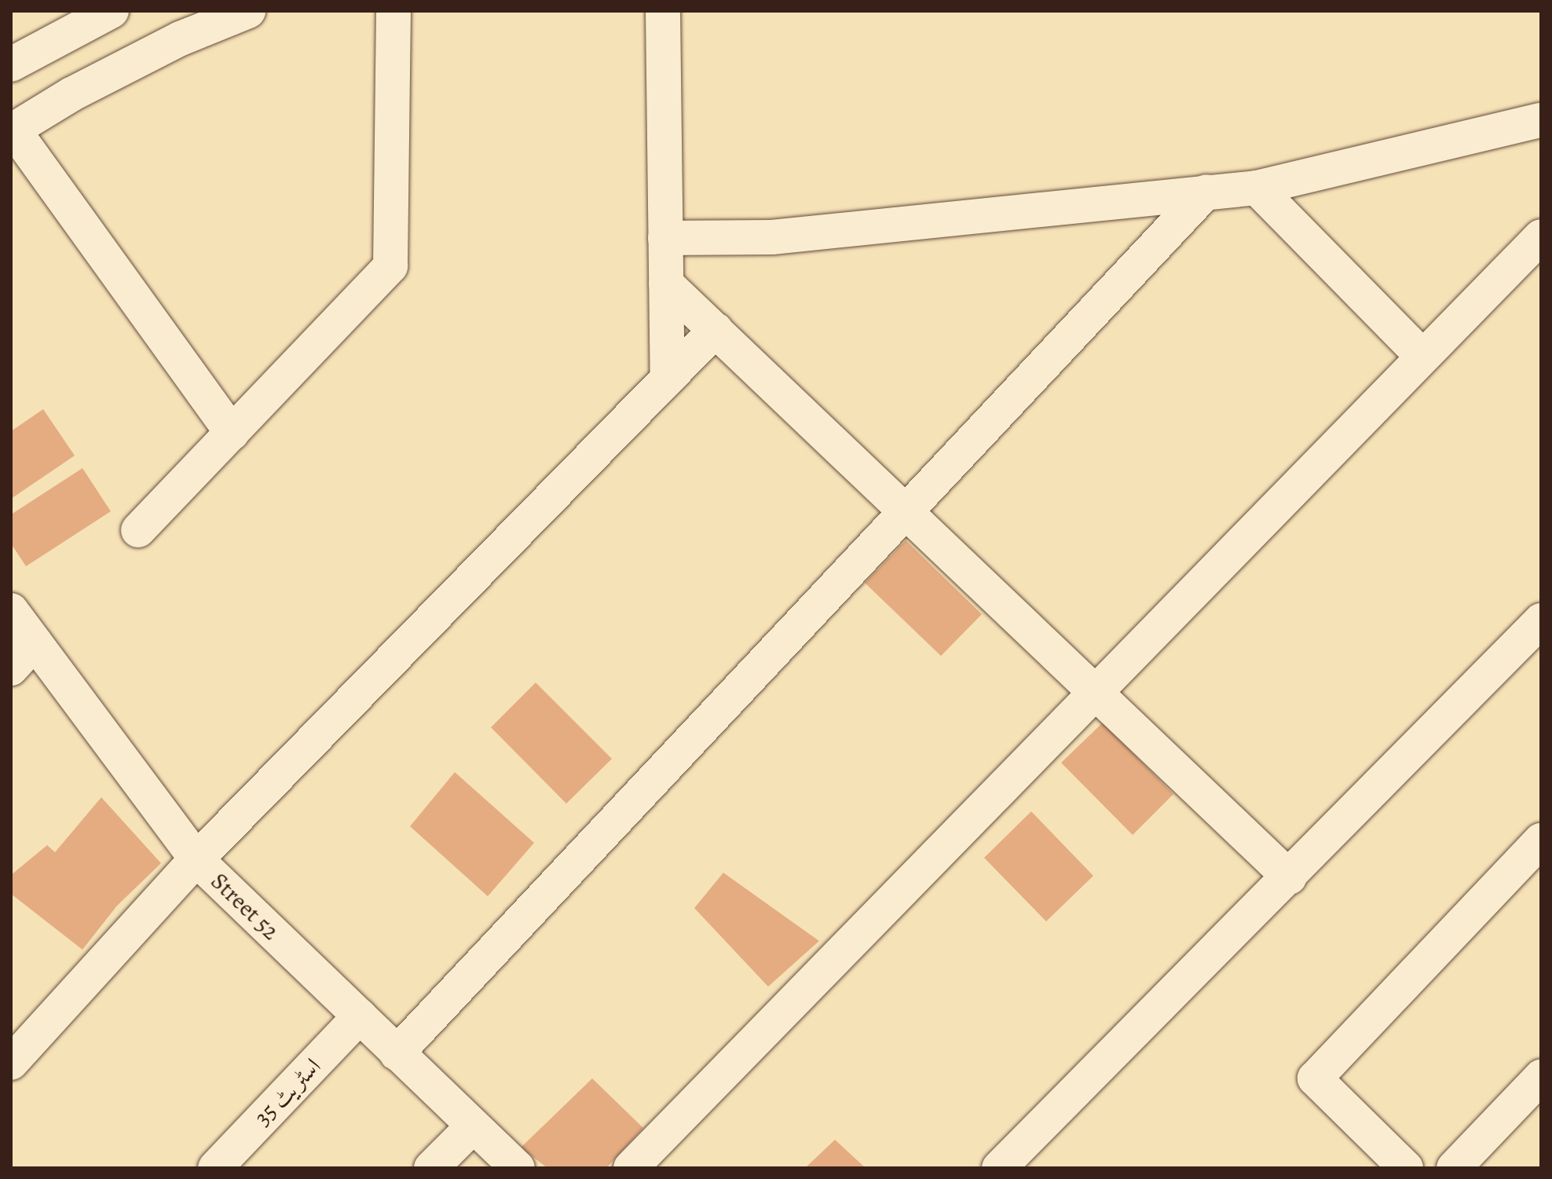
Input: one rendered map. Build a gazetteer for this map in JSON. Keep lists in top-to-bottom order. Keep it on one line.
{"streets":{"street":["Street 52","اسٹریٹ 35"]},"crossings":[["Street 52","اسٹریٹ 35"]]}
